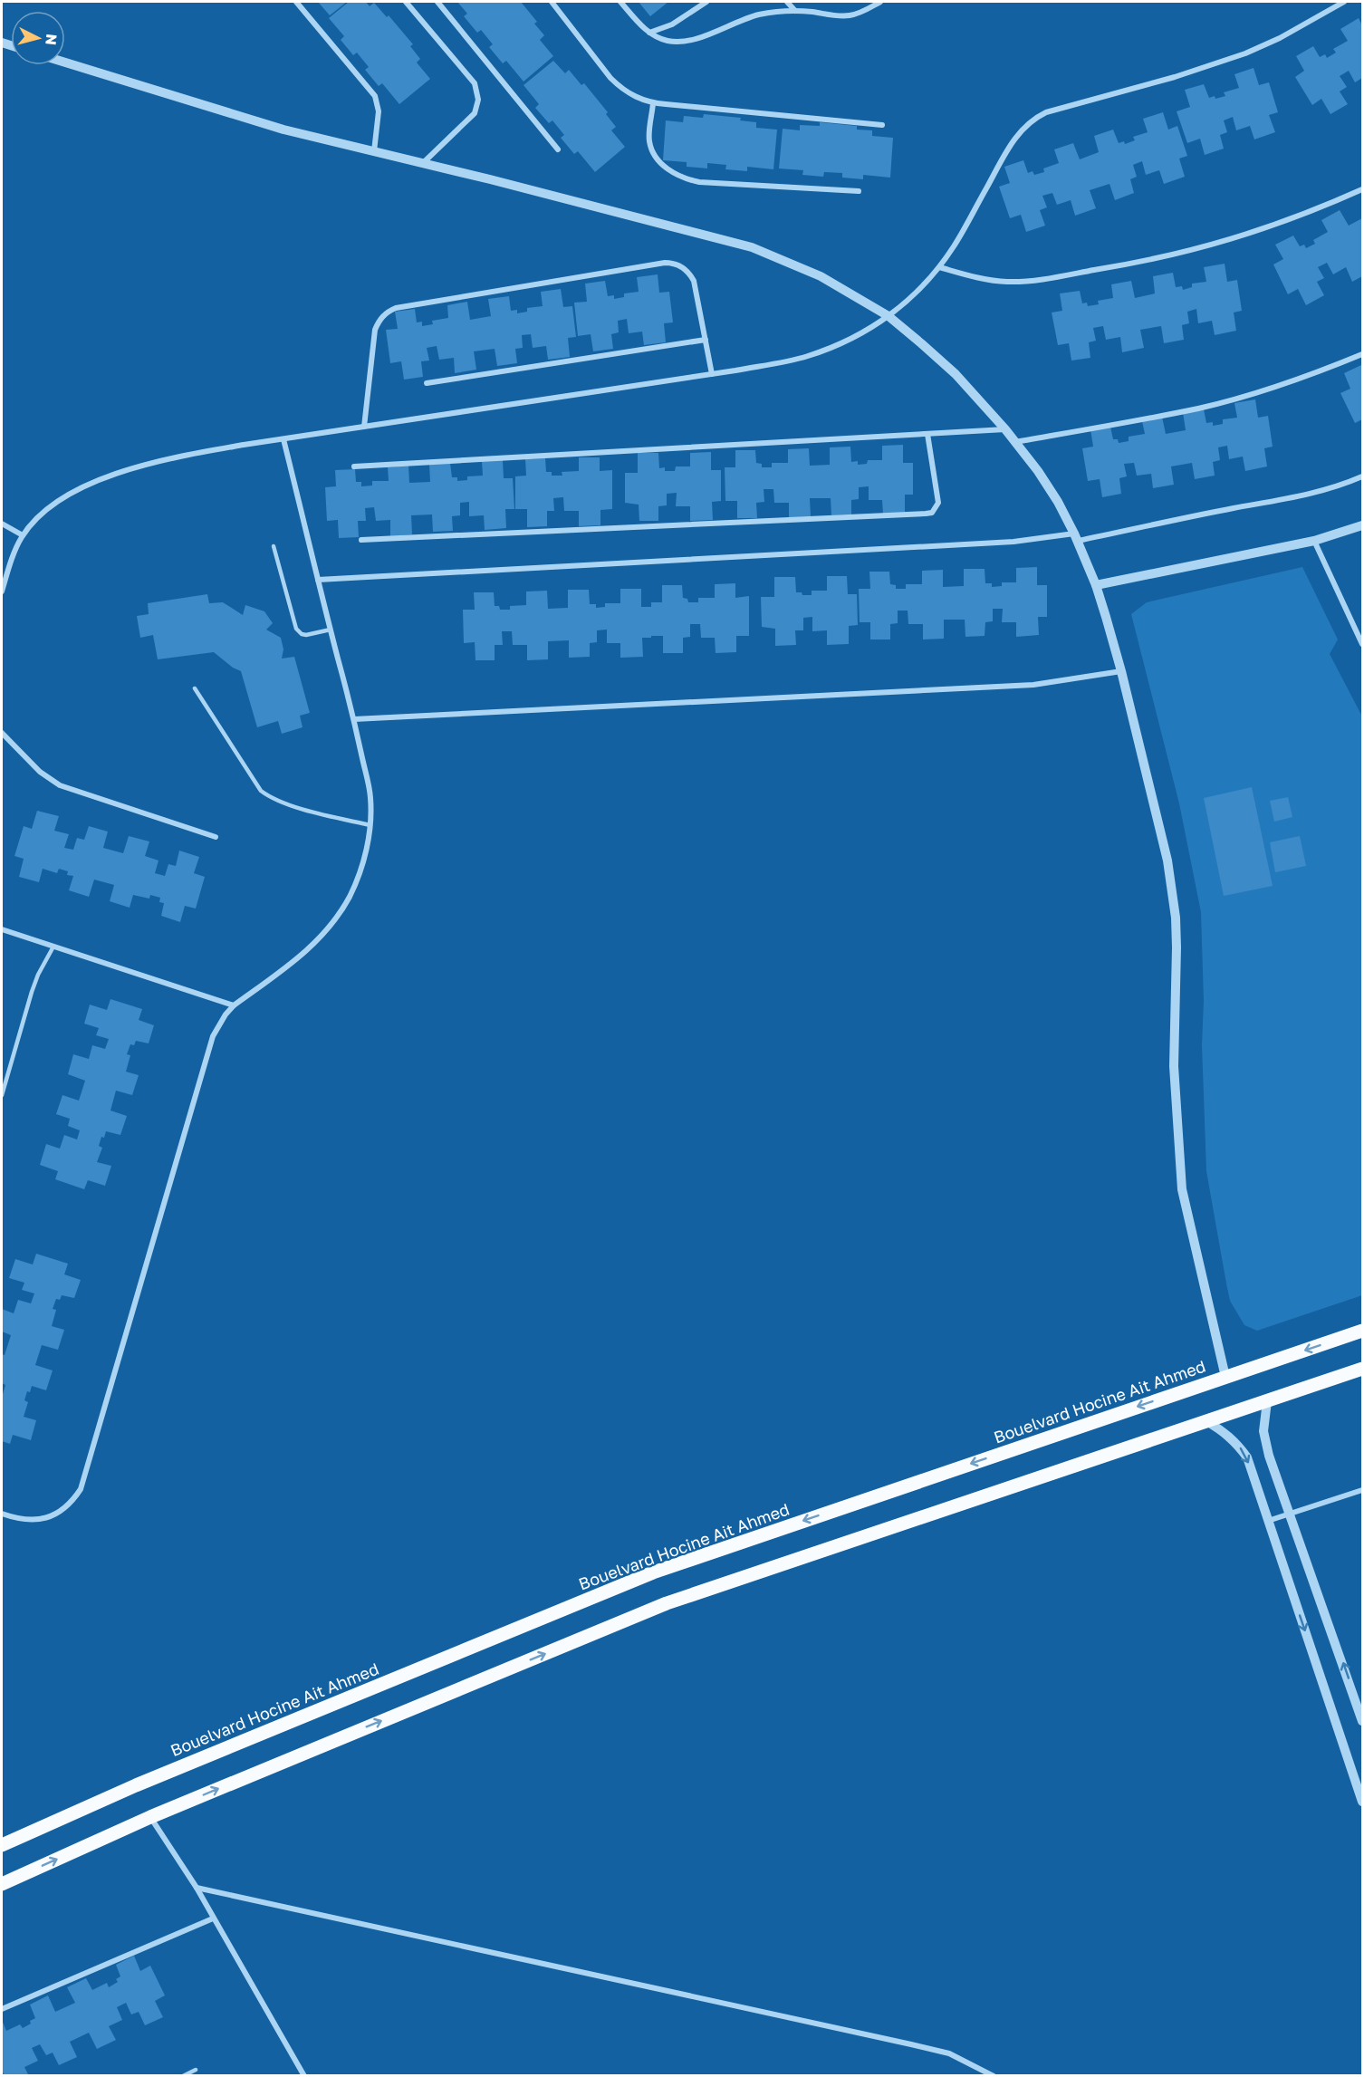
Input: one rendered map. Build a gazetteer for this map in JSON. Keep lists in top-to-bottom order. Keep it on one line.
{"streets":{"main road":["Bouelvard Hocine Ait Ahmed"]},"north":"right"}
